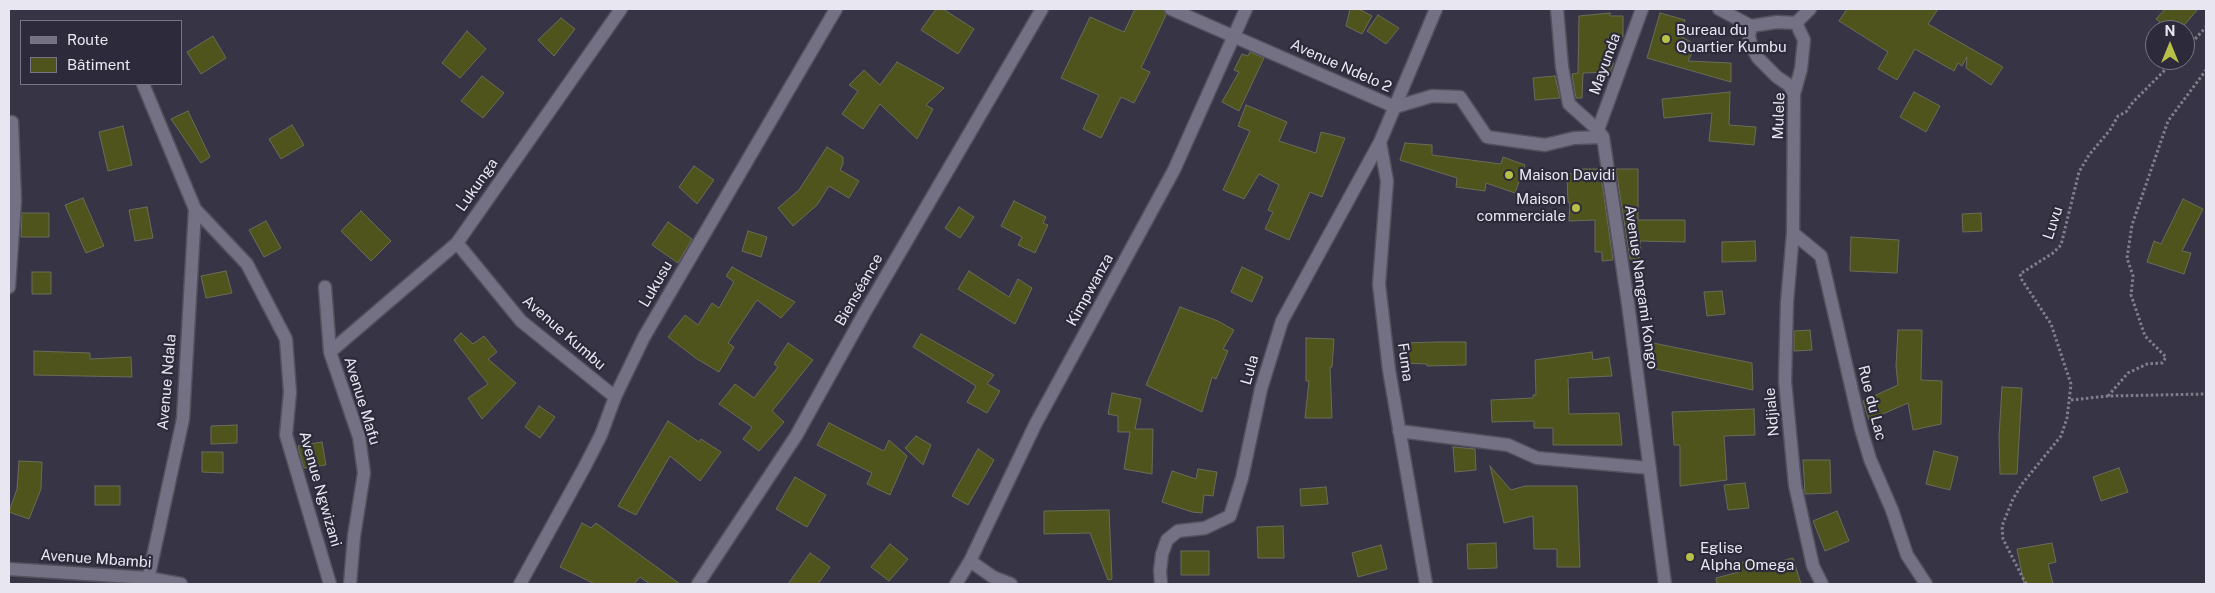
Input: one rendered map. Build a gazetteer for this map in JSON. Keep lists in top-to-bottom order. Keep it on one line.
{"streets":{"street":["Mayunda","Avenue Ndelo 2","Mulele","Lukunga","Lukusu","Avenue Nangami Kongo","Bienséance","Kimpwanza","Avenue Kumbu","Fuma","Lula","Avenue Ndala","Avenue Mafu","Rue du Lac","Ndjiale","Avenue Ngwizani","Avenue Mbambi"],"path":["Luvu"]},"crossings":[["Mayunda","Avenue Ndelo 2"],["Mayunda","Avenue Nangami Kongo"],["Avenue Ndelo 2","Avenue Nangami Kongo"],["Avenue Ndelo 2","Kimpwanza"],["Avenue Ndelo 2","Lula"],["Mulele","Rue du Lac"],["Mulele","Ndjiale"],["Lukunga","Avenue Kumbu"],["Lukunga","Avenue Mafu"],["Lukusu","Avenue Kumbu"],["Fuma","Lula"],["Avenue Ndala","Avenue Ngwizani"],["Avenue Ndala","Avenue Mbambi"],["Rue du Lac","Ndjiale"]],"places":["Bureau du Quartier Kumbu","Maison Davidi","Maison commerciale","Eglise Alpha Omega"],"legend":["Route","Bâtiment"],"north":"top"}
